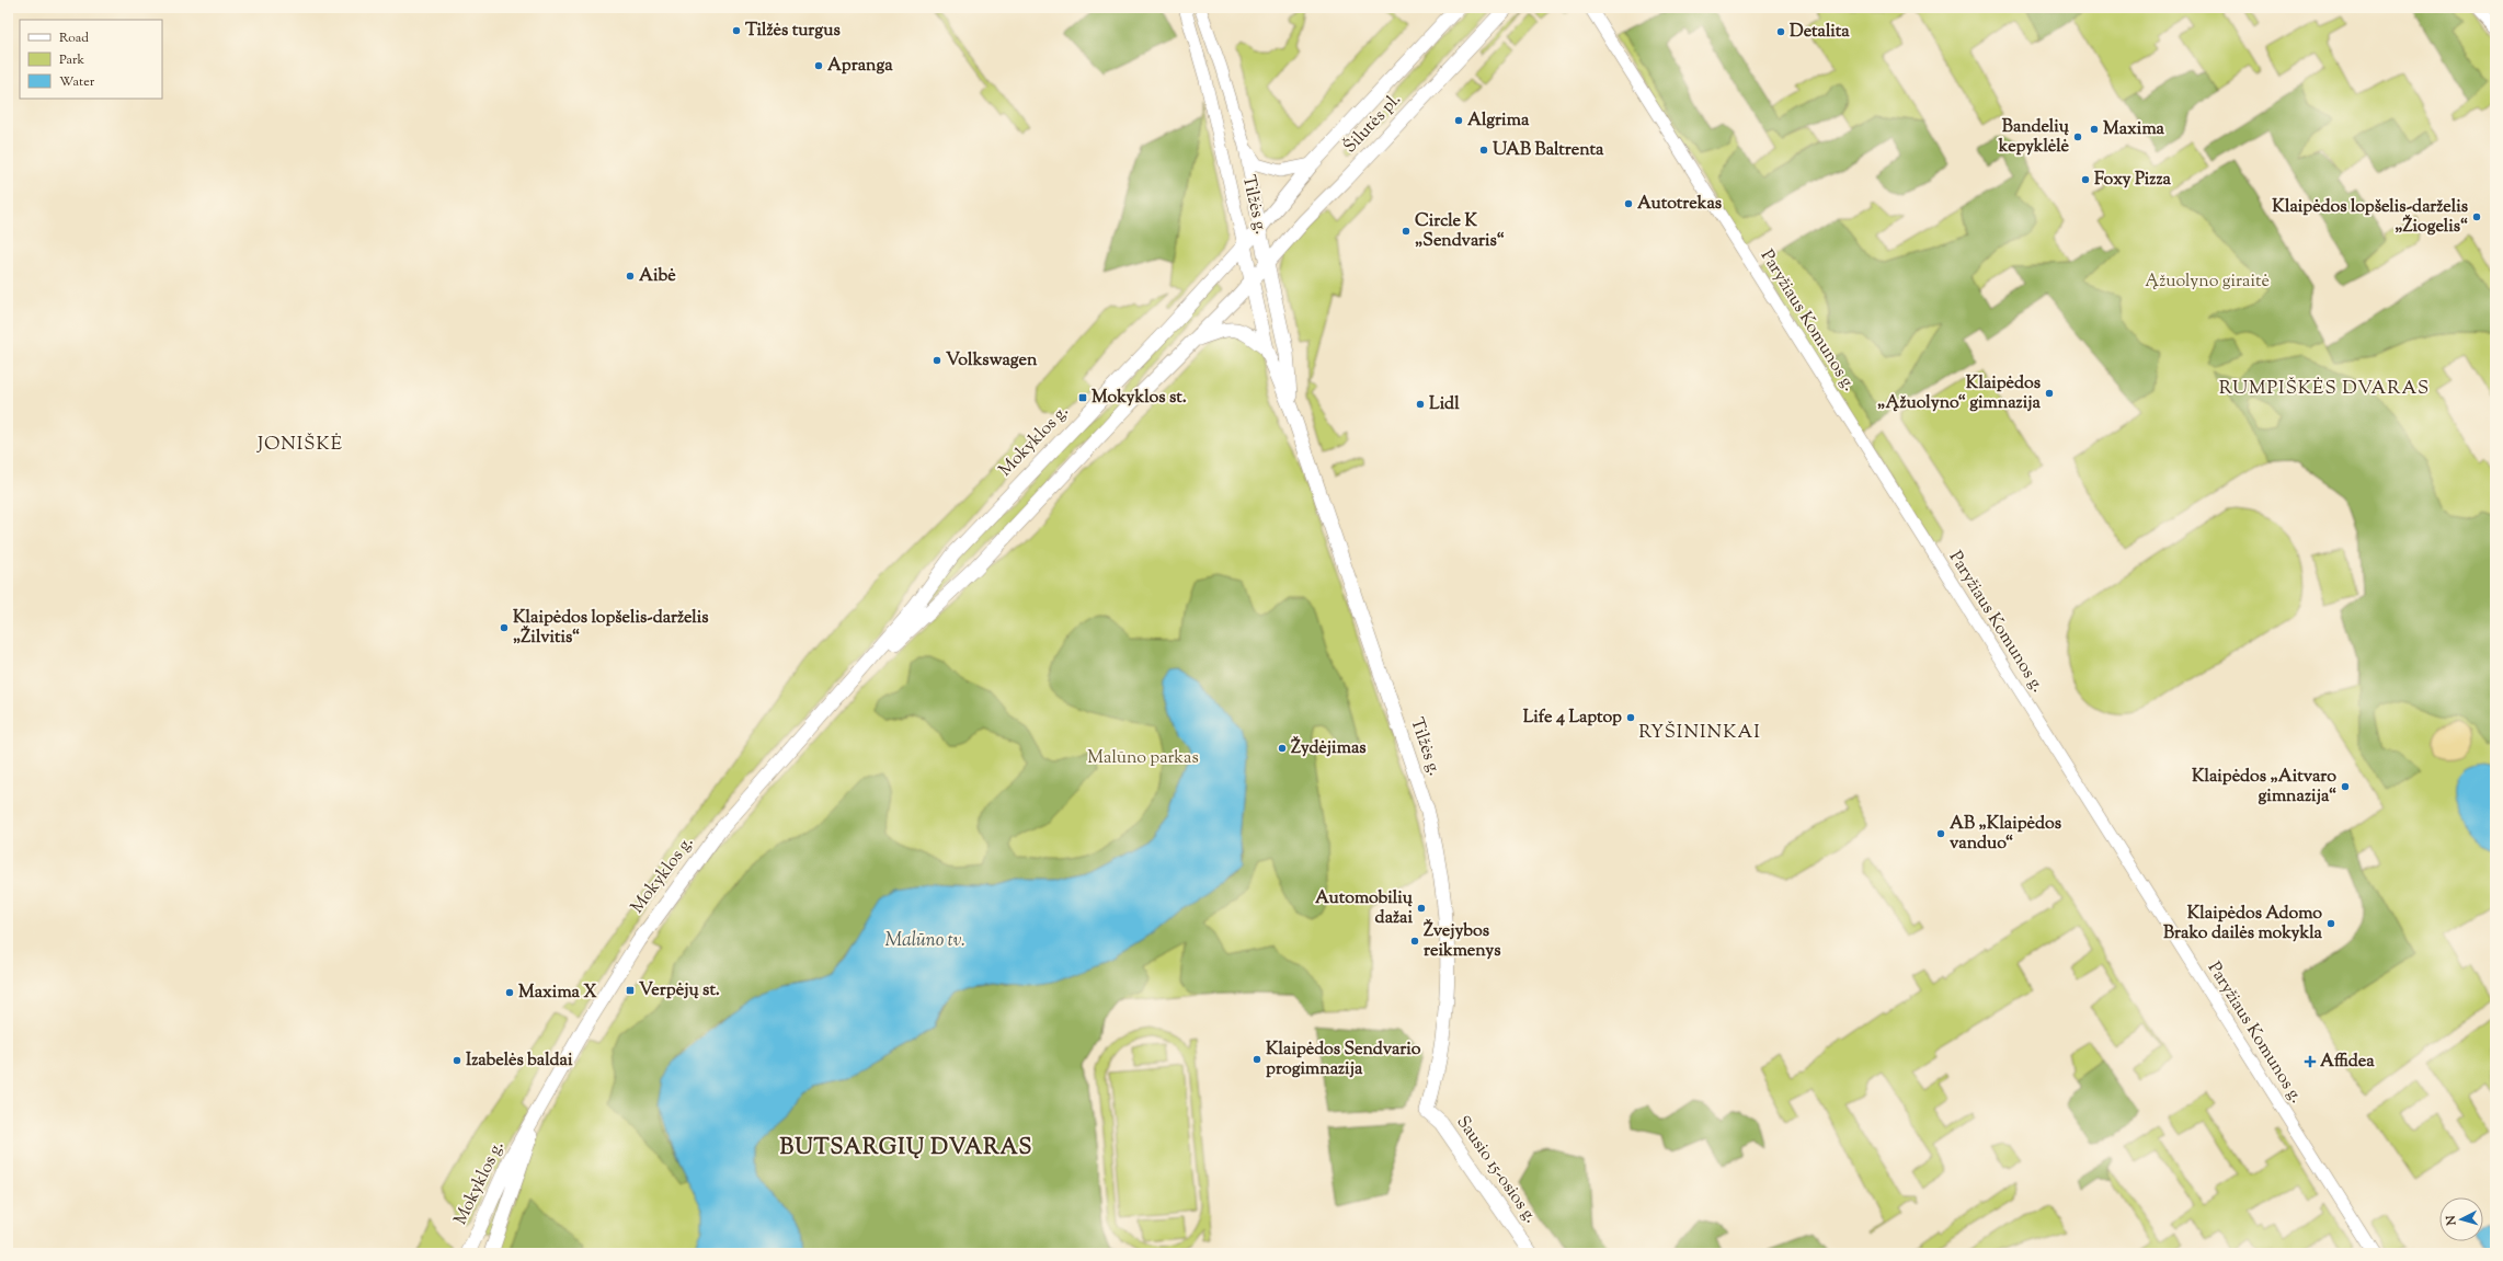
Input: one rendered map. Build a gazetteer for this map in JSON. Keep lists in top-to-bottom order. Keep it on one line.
{"streets":{"main road":["Šilutės pl.","Tilžės g.","Mokyklos g.","Sausio 15-osios g."],"street":["Paryžiaus Komunos g."]},"crossings":[["Šilutės pl.","Tilžės g."],["Šilutės pl.","Mokyklos g."],["Tilžės g.","Mokyklos g."],["Tilžės g.","Sausio 15-osios g."]],"districts":["RUMPIŠKĖS DVARAS","JONIŠKĖ","RYŠININKAI","BUTSARGIŲ DVARAS"],"water":["Malūno tv."],"parks":["Ąžuolyno giraitė","Malūno parkas"],"places":{"other":["Tilžės turgus","Detalita","Apranga","Algrima","Maxima","Bandelių kepyklėlė","UAB Baltrenta","Foxy Pizza","Autotrekas","Klaipėdos lopšelis-darželis „Žiogelis“","Circle K „Sendvaris“","Aibė","Volkswagen","Klaipėdos „Ąžuolyno“ gimnazija","Lidl","Klaipėdos lopšelis-darželis „Žilvitis“","Life 4 Laptop","Žydėjimas","Klaipėdos „Aitvaro gimnazija“","AB „Klaipėdos vanduo“","Automobilių dažai","Klaipėdos Adomo Brako dailės mokykla","Žvejybos reikmenys","Maxima X","Klaipėdos Sendvario progimnazija","Izabelės baldai"],"transit":["Mokyklos st.","Verpėjų st."],"health":["Affidea"]},"legend":["Road","Park","Water"],"north":"left"}
